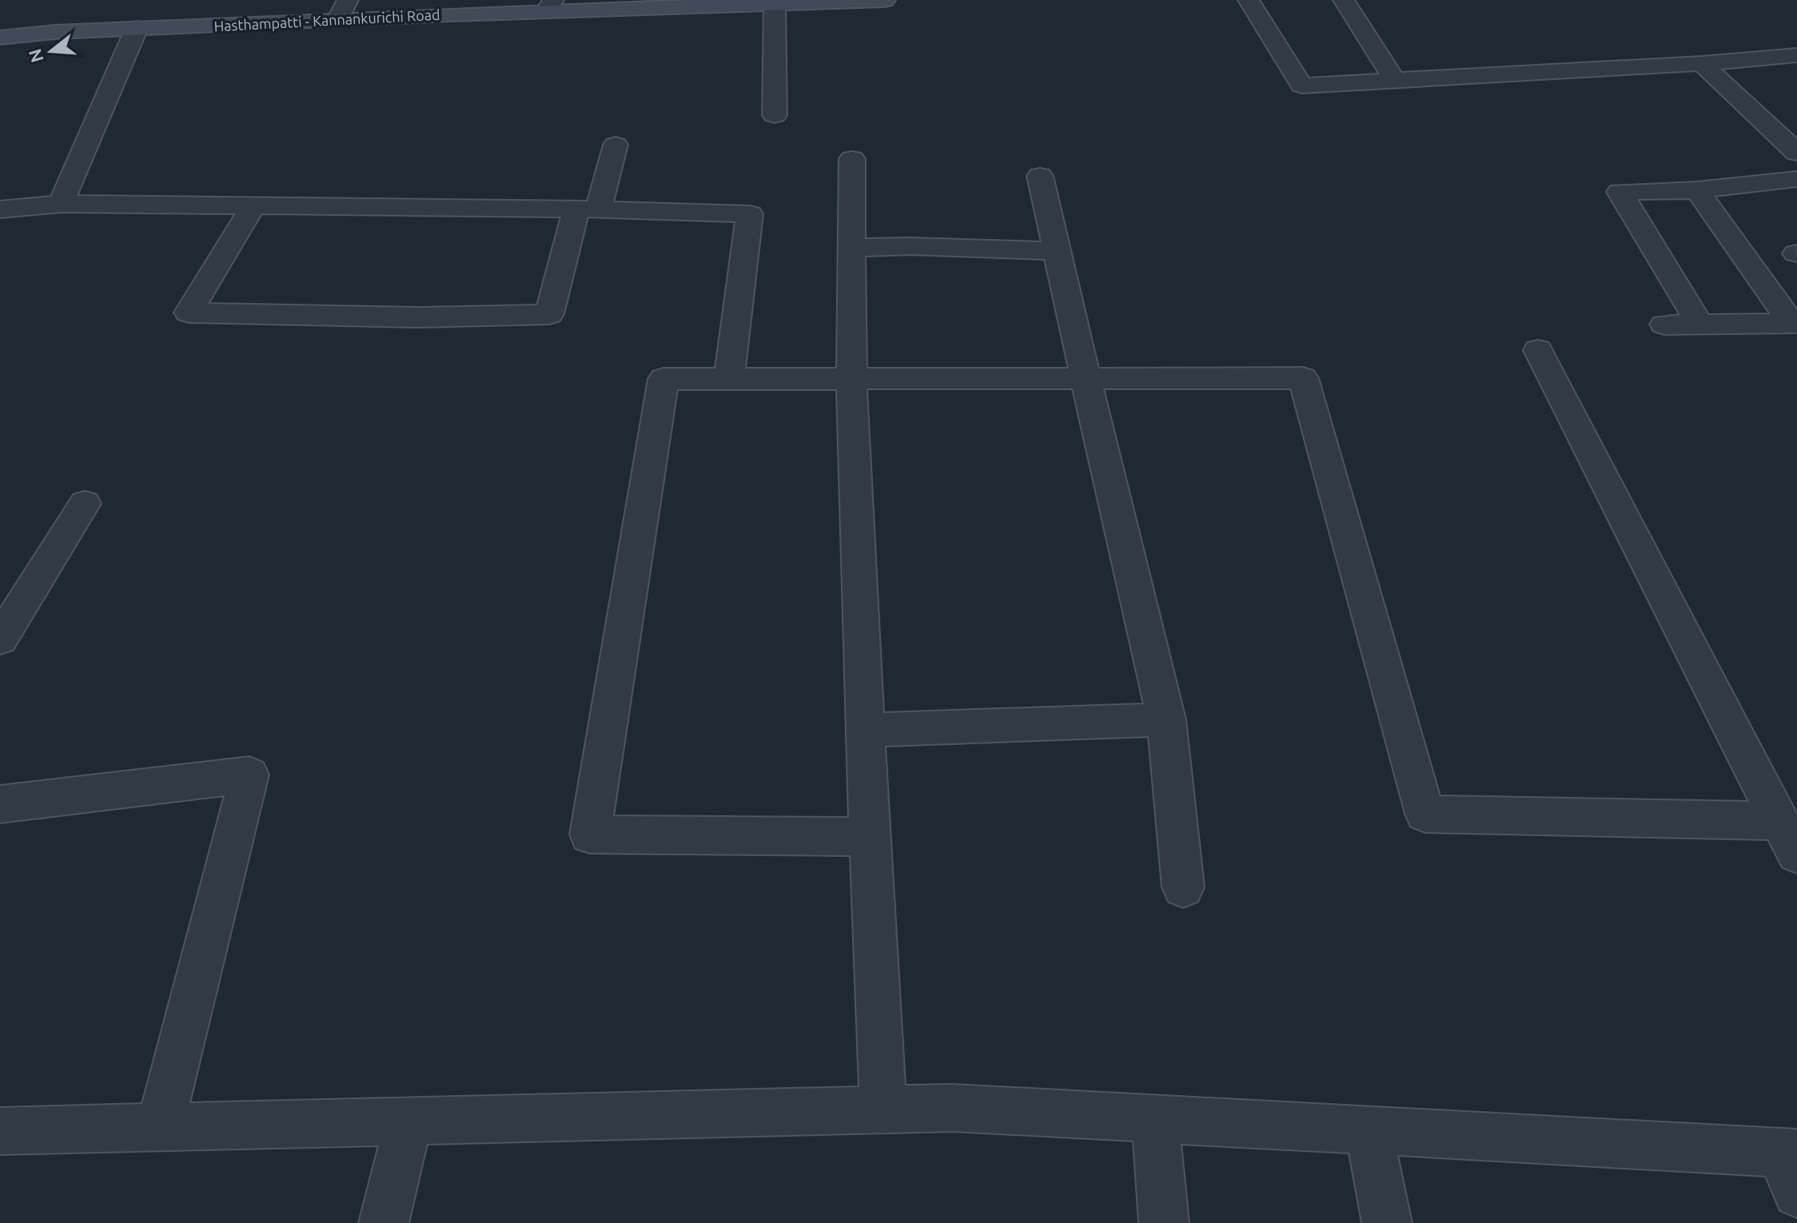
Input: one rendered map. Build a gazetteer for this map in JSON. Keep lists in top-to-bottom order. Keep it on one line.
{"streets":{"main road":["Hasthampatti - Kannankurichi Road"]},"north":"left"}
